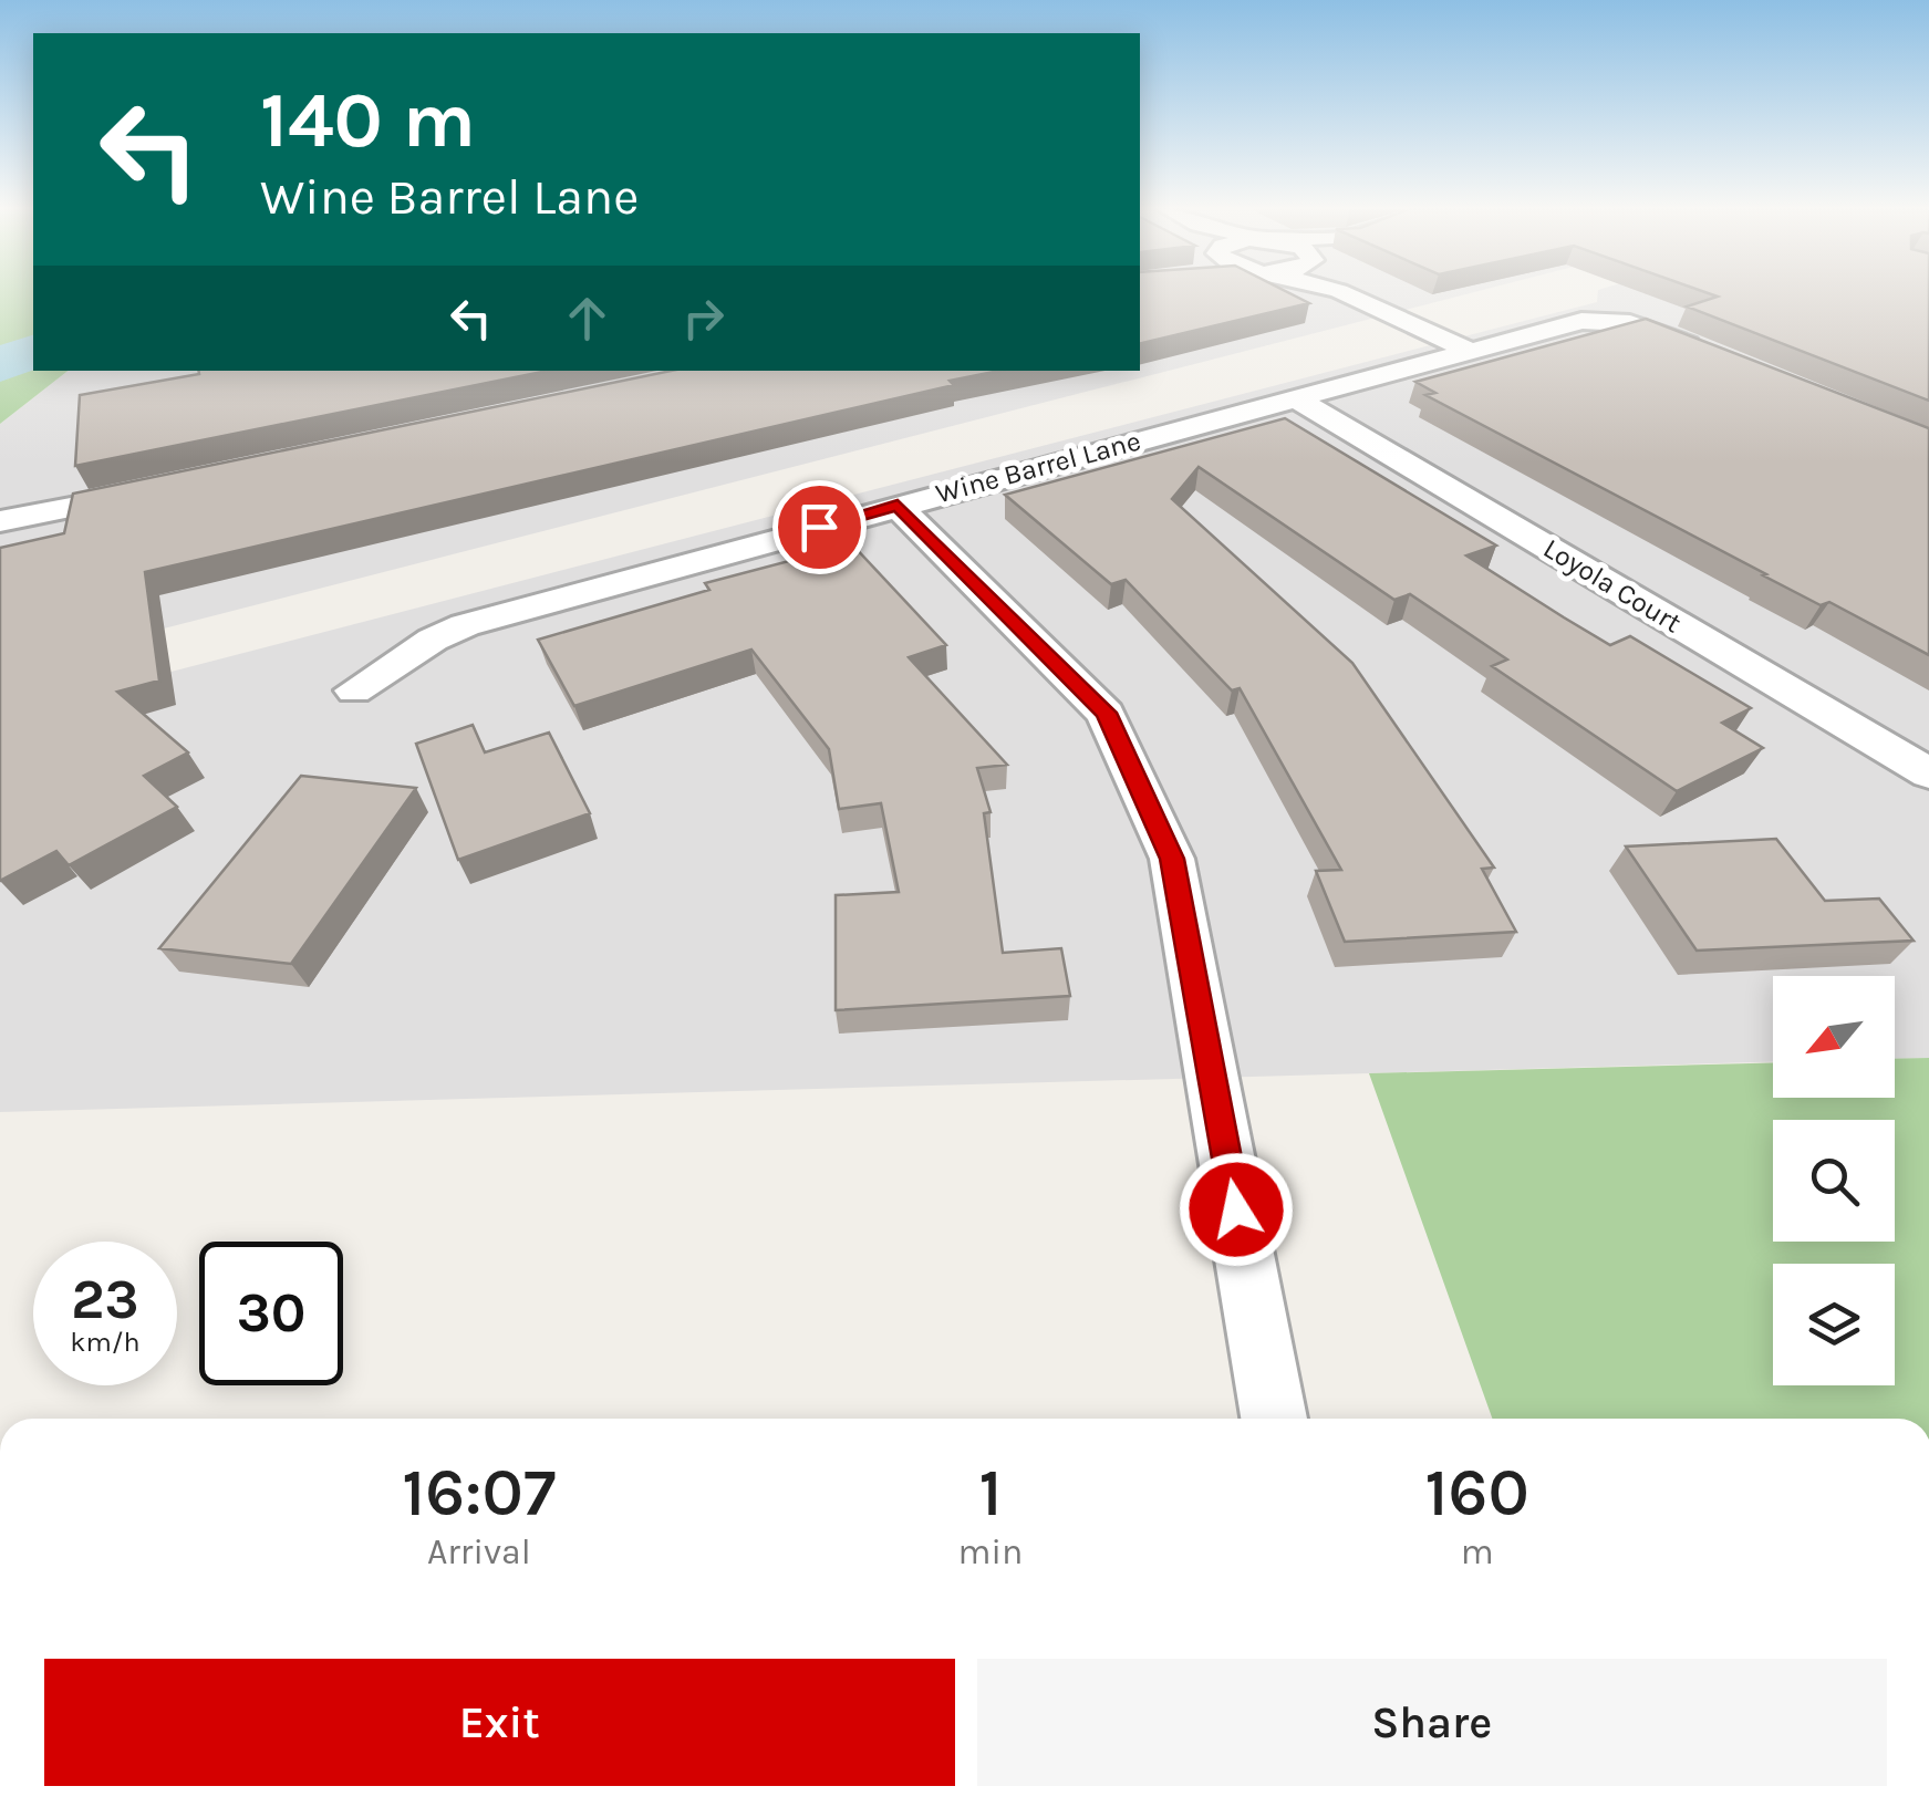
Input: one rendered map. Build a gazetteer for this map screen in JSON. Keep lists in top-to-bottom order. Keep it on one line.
{"streets":{"street":["Wine Barrel Lane","Loyola Court"]},"crossings":[["Wine Barrel Lane","Loyola Court"]],"north":"bottom left","page":{"turn":["140 m","Wine Barrel Lane"],"speed":"23 km/h","limit":"30","eta":["16:07","Arrival","1","min","160","m"],"buttons":["Exit","Share"]}}
